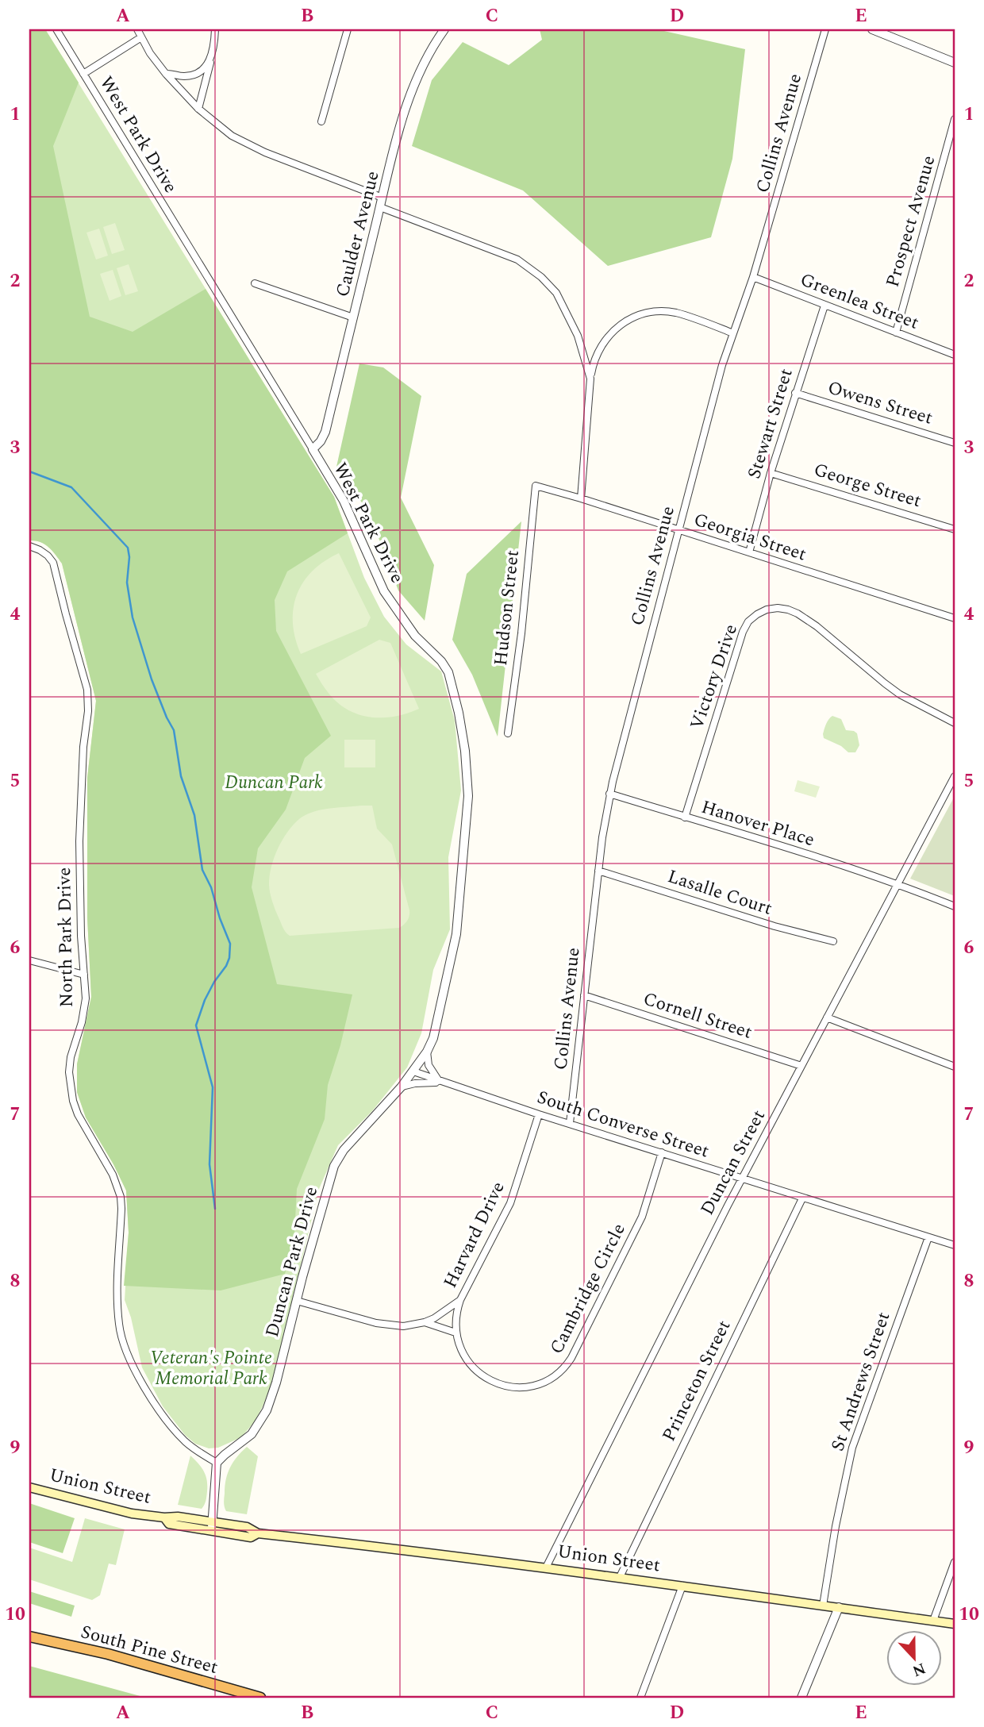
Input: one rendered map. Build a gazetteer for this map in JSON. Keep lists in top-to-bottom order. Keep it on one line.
{"streets":{"highway":["South Pine Street"],"main road":["Union Street"],"street":["Collins Avenue","West Park Drive","Prospect Avenue","Caulder Avenue","Greenlea Street","Owens Street","Stewart Street","George Street","Georgia Street","Hudson Street","Victory Drive","Hanover Place","Lasalle Court","North Park Drive","Cornell Street","South Converse Street","Duncan Street","Harvard Drive","Duncan Park Drive","Cambridge Circle","Princeton Street","St Andrews Street"]},"crossings":[["Collins Avenue","Greenlea Street"],["Collins Avenue","Georgia Street"],["Collins Avenue","Hanover Place"],["Collins Avenue","Lasalle Court"],["Collins Avenue","Cornell Street"],["Collins Avenue","South Converse Street"],["West Park Drive","Caulder Avenue"],["West Park Drive","South Converse Street"],["West Park Drive","Duncan Park Drive"],["Prospect Avenue","Greenlea Street"],["Greenlea Street","Stewart Street"],["Owens Street","Stewart Street"],["Stewart Street","George Street"],["Stewart Street","Georgia Street"],["Georgia Street","Hudson Street"],["Victory Drive","Hanover Place"],["Hanover Place","Duncan Street"],["North Park Drive","Duncan Park Drive"],["Cornell Street","Duncan Street"],["South Converse Street","Duncan Street"],["South Converse Street","Harvard Drive"],["South Converse Street","Duncan Park Drive"],["South Converse Street","Cambridge Circle"],["South Converse Street","Princeton Street"],["South Converse Street","St Andrews Street"],["Duncan Street","Union Street"],["Harvard Drive","Duncan Park Drive"],["Harvard Drive","Cambridge Circle"],["Princeton Street","Union Street"],["St Andrews Street","Union Street"]],"parks":["Duncan Park","Veteran's Pointe Memorial Park"],"north":"bottom","grid":{"columns":["A","B","C","D","E"],"rows":["1","2","3","4","5","6","7","8","9","10"]}}
